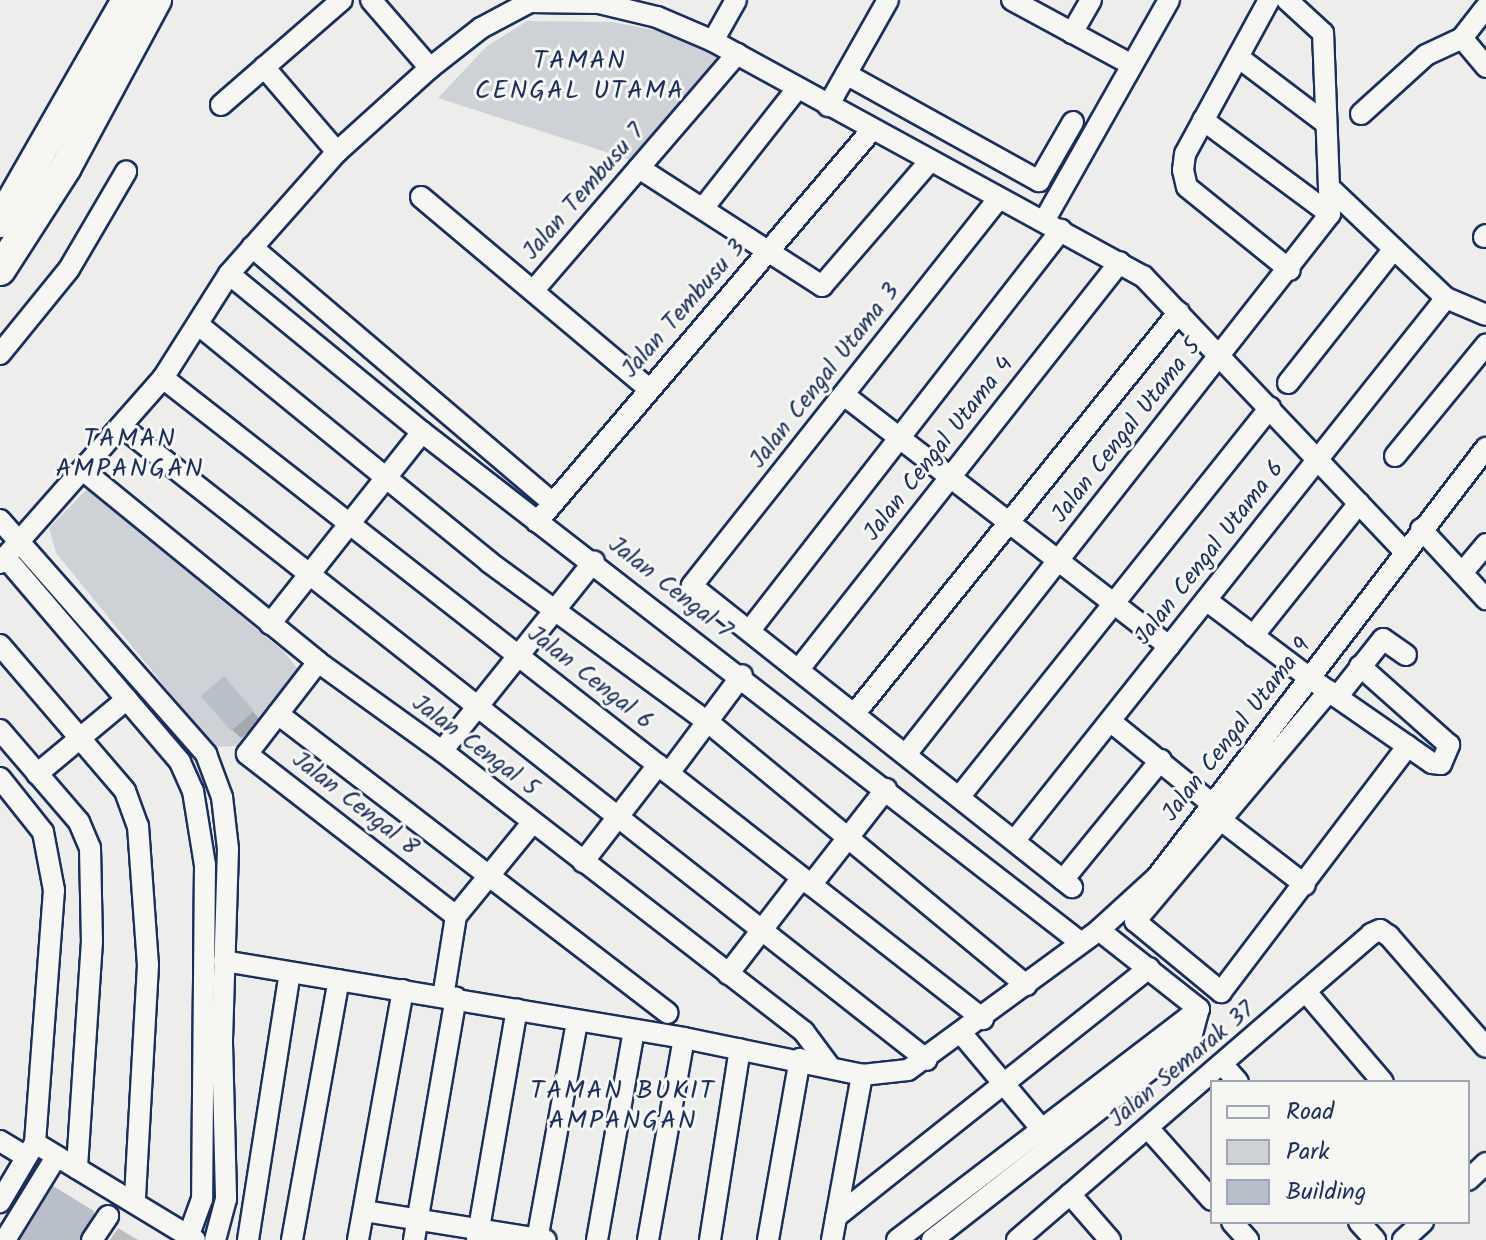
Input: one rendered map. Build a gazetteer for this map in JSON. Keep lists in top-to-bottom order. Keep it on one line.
{"streets":{"street":["Jalan Tembusu 7","Jalan Tembusu 3","Jalan Cengal Utama 3","Jalan Cengal Utama 5","Jalan Cengal Utama 4","Jalan Cengal Utama 6","Jalan Cengal 7","Jalan Cengal 6","Jalan Cengal Utama 9","Jalan Cengal 5","Jalan Cengal 8","Jalan Semarak 37"]},"crossings":[["Jalan Tembusu 3","Jalan Cengal 7"],["Jalan Cengal 7","Jalan Cengal Utama 9"],["Jalan Cengal 6","Jalan Cengal Utama 9"],["Jalan Cengal 5","Jalan Cengal 8"]],"districts":["TAMAN CENGAL UTAMA","TAMAN AMPANGAN","TAMAN BUKIT AMPANGAN"],"legend":["Road","Park","Building"]}
